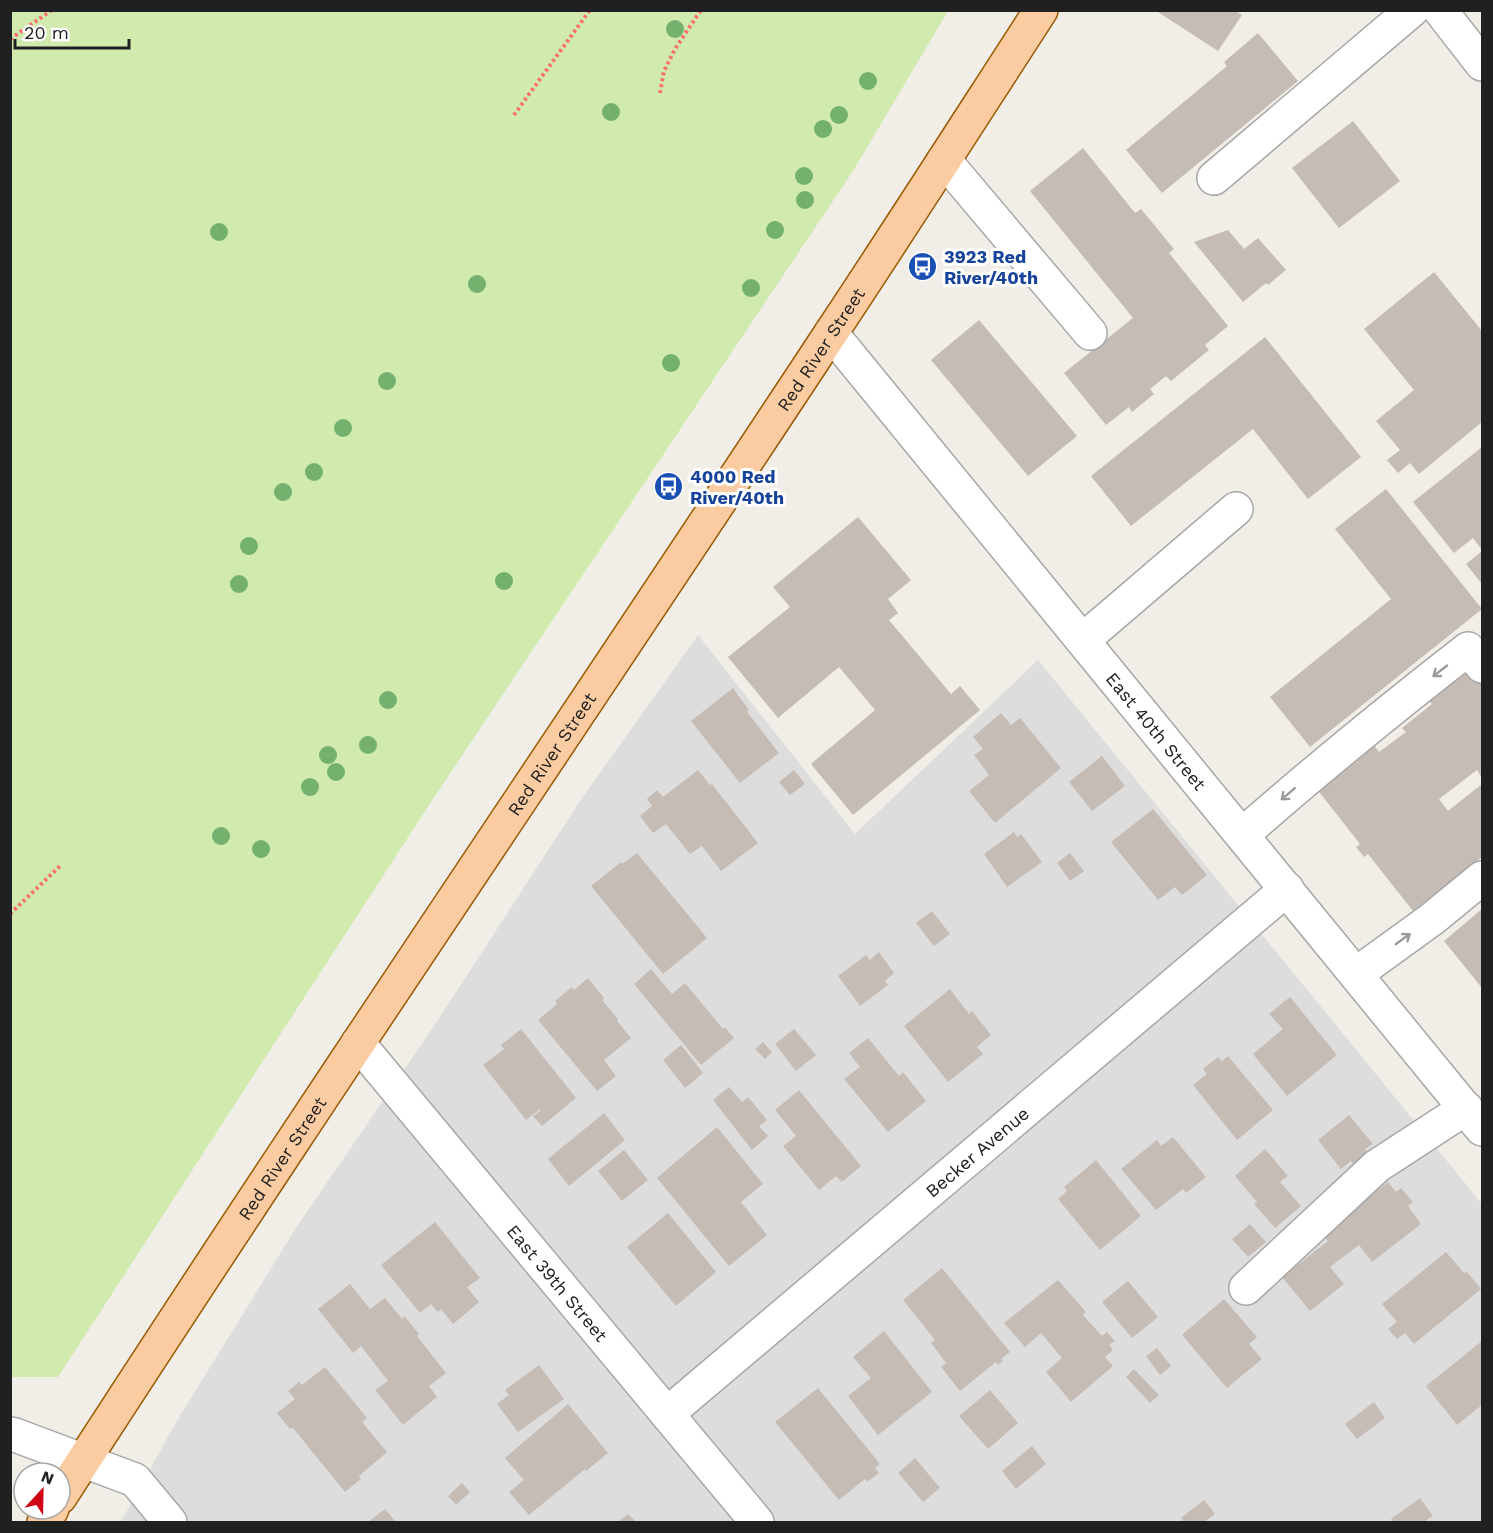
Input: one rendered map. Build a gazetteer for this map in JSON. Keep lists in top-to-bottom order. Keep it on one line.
{"streets":{"main road":["Red River Street"],"street":["East 40th Street","Becker Avenue","East 39th Street"]},"crossings":[["Red River Street","East 40th Street"],["Red River Street","East 39th Street"],["East 40th Street","Becker Avenue"],["Becker Avenue","East 39th Street"]],"places":{"bus stop":["3923 Red River/40th","4000 Red River/40th"]},"scale_bar":"20 m","north":"top"}
